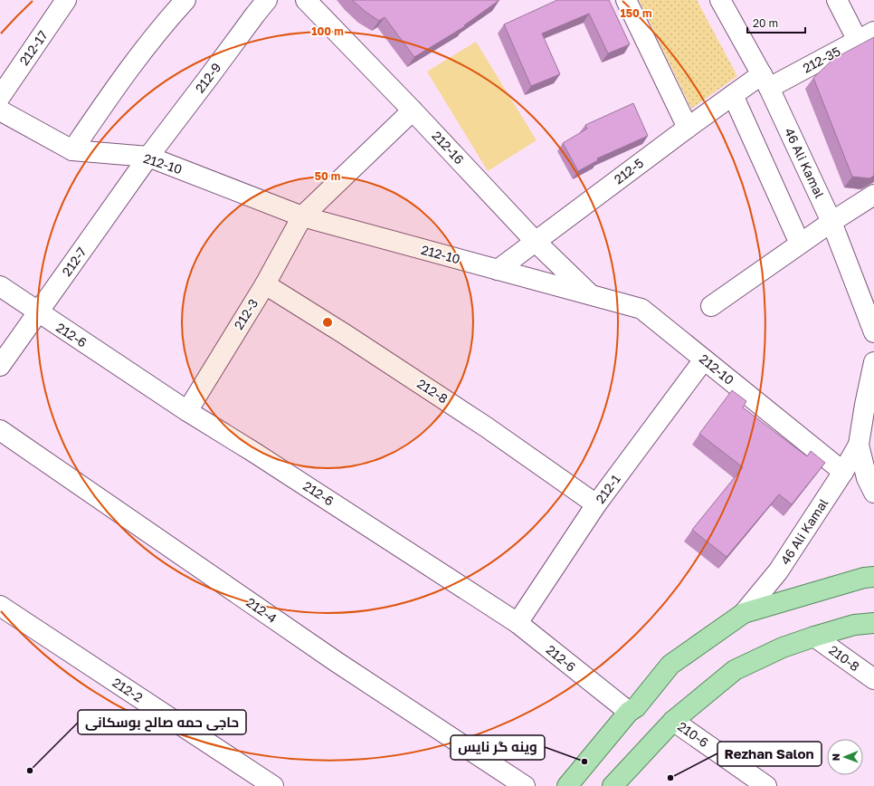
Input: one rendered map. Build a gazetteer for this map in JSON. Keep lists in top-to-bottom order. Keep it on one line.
{"streets":{"street":["212-17","212-35","212-9","212-16","46 Ali Kamal","212-10","212-5","212-7","212-3","212-6","212-8","212-1","212-4","210-8","212-2","210-6"]},"crossings":[["212-35","46 Ali Kamal"],["212-35","212-5"],["212-9","212-10"],["212-9","212-7"],["212-16","212-10"],["212-16","212-5"],["46 Ali Kamal","212-10"],["46 Ali Kamal","212-5"],["212-10","212-5"],["212-10","212-7"],["212-10","212-3"],["212-10","212-1"],["212-7","212-6"],["212-3","212-6"],["212-3","212-8"],["212-6","212-1"],["212-8","212-1"]],"places":["وینه گر نایس","حاجی حمه صالح بوسکانی","Rezhan Salon"],"scale_bar":"20 m","north":"left","rings":["150 m","100 m","50 m"]}
